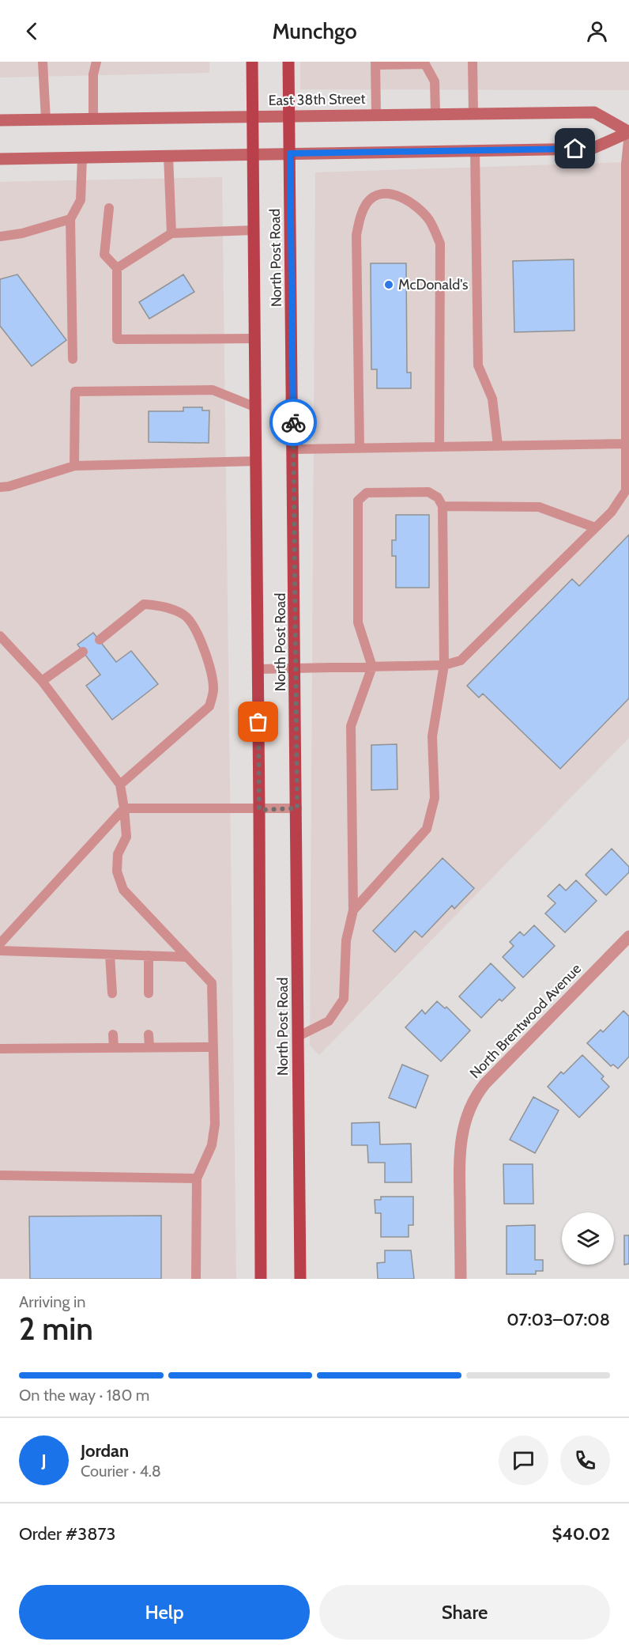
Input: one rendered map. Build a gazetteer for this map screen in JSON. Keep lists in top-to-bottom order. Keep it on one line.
{"streets":{"main road":["East 38th Street","North Post Road"],"street":["North Brentwood Avenue"]},"crossings":[["East 38th Street","North Post Road"]],"places":["McDonald's"],"page":{"header":"Munchgo","heading":["2 min","Arriving in","07:03–07:08"],"panel":["Jordan","Courier · 4.8","Order #3873","$40.02"],"bar":"On the way · 180 m","round":"J","buttons":["Help","Share"]}}
